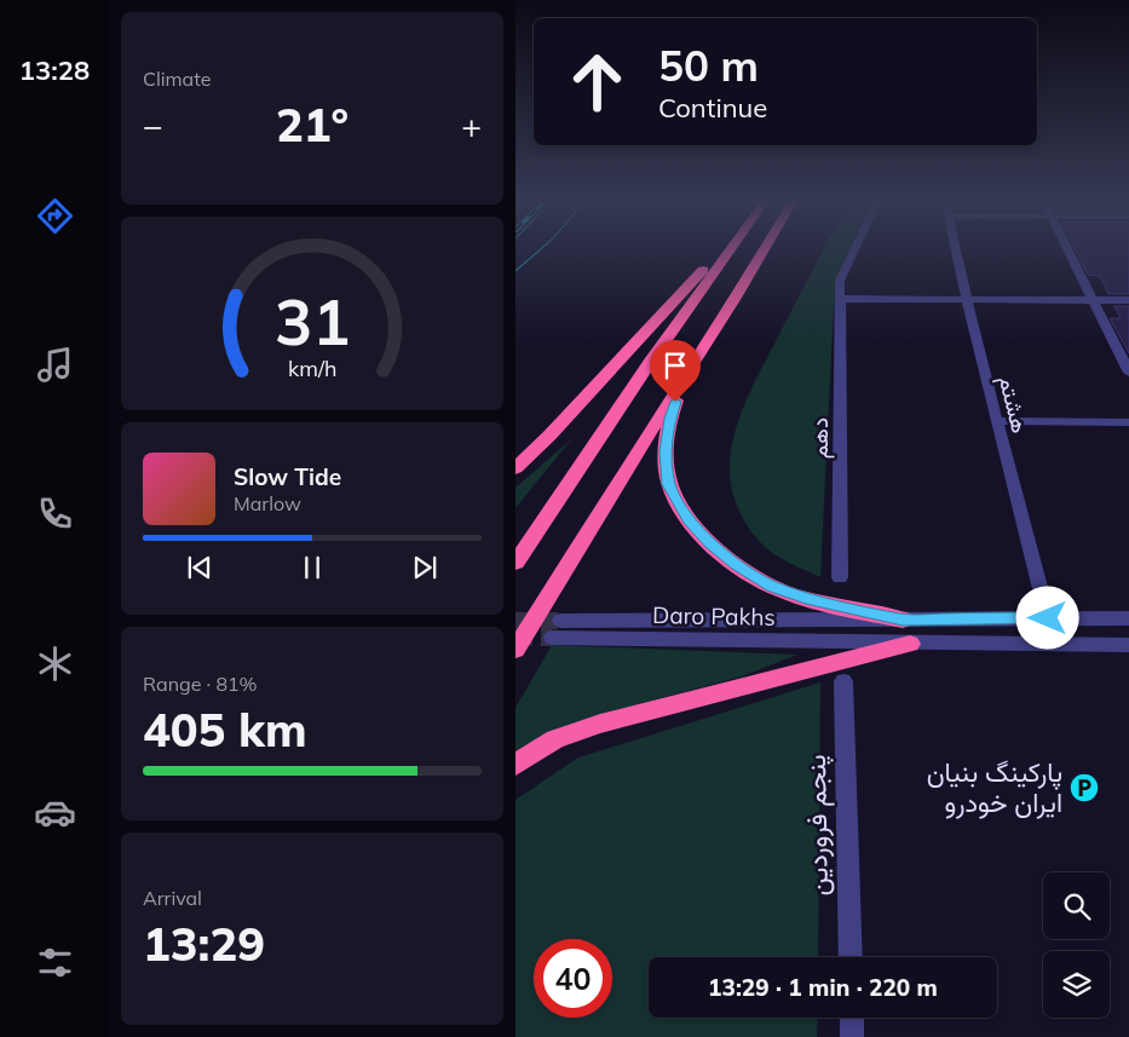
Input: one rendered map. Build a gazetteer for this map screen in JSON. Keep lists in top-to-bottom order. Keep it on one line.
{"streets":{"street":["هشتم","دهم","Daro Pakhs","پنجم فروردین"]},"places":{"parking":["پارکینگ بنیان ایران خودرو"]},"page":{"tabs":"13:28","tile":["Climate",["Range · 81%","405 km"],["Arrival","13:29"]],"turn":["50 m","Continue"],"heat":["−","21°","+"],"song":["Slow Tide","Marlow"],"limit":"40","trip":"13:29 · 1 min · 220 m","gauge":["31","km/h"]}}
